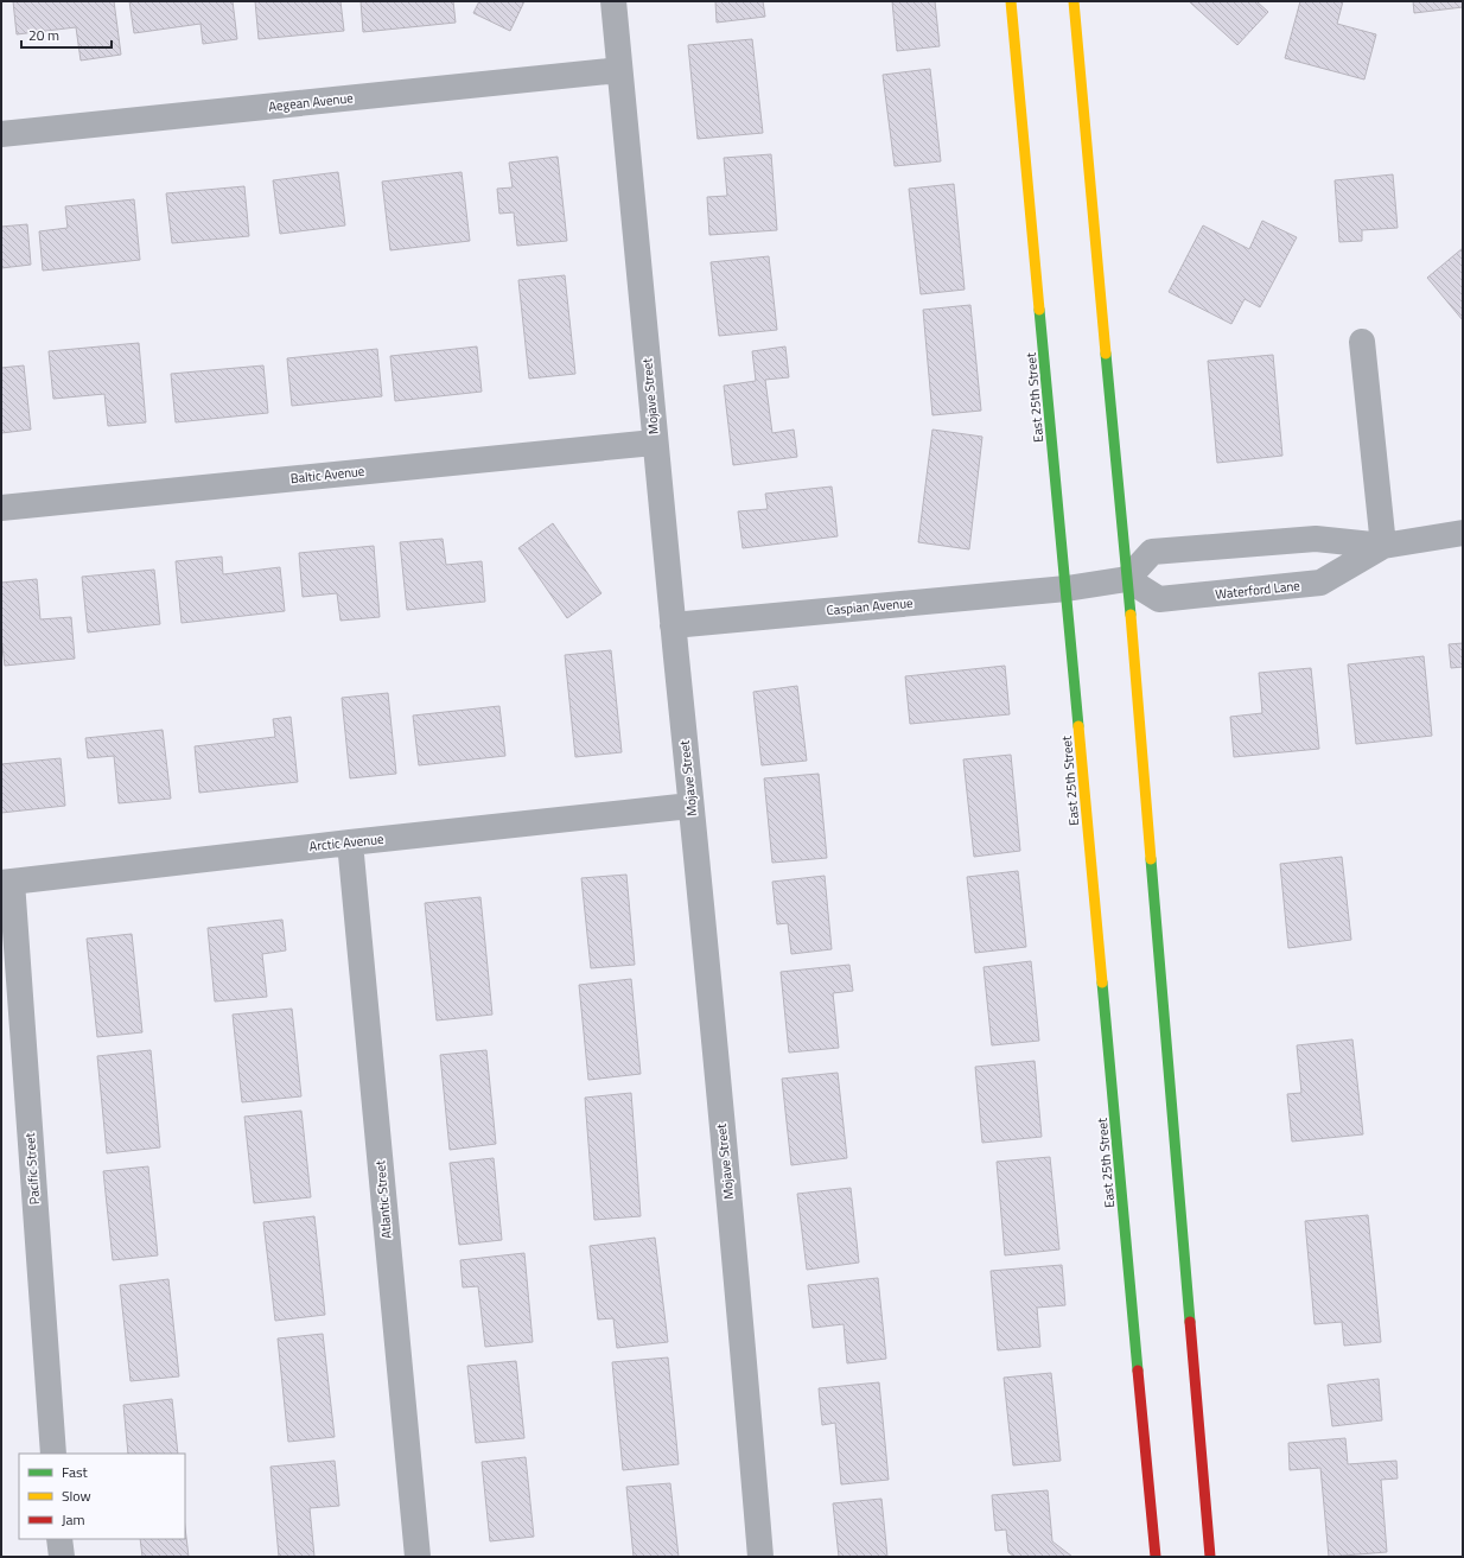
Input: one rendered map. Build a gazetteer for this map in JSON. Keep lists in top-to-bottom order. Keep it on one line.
{"streets":{"street":["Aegean Avenue","Mojave Street","East 25th Street","Baltic Avenue","Waterford Lane","Caspian Avenue","Arctic Avenue","Pacific Street","Atlantic Street"]},"crossings":[["Aegean Avenue","Mojave Street"],["Mojave Street","Baltic Avenue"],["Mojave Street","Caspian Avenue"],["Mojave Street","Arctic Avenue"],["East 25th Street","Caspian Avenue"],["Arctic Avenue","Pacific Street"],["Arctic Avenue","Atlantic Street"]],"legend":["Fast","Slow","Jam"],"scale_bar":"20 m"}
